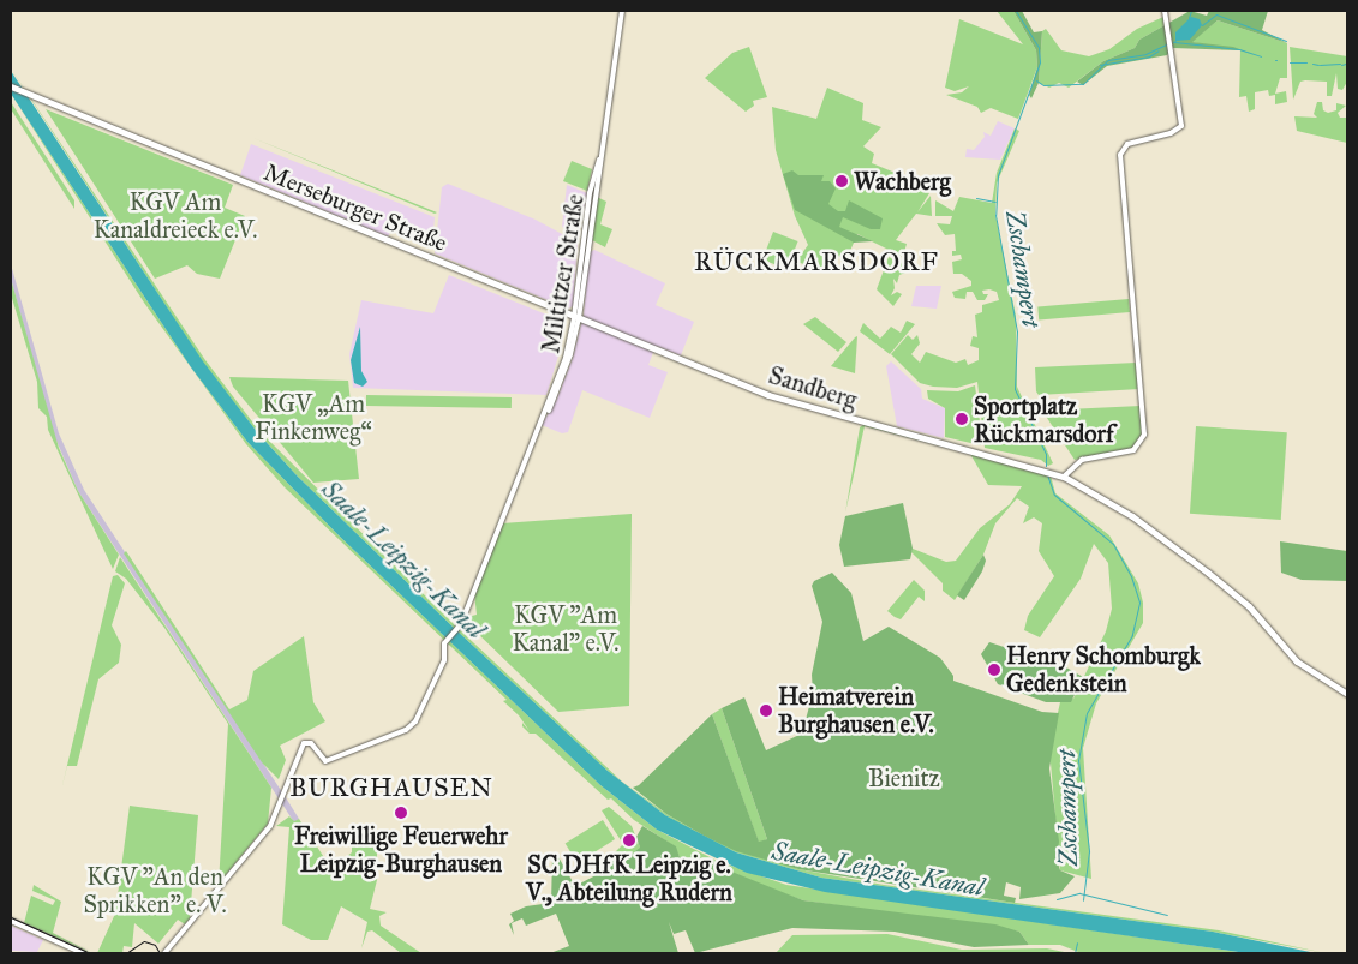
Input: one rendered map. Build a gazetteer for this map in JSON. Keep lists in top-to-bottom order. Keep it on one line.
{"streets":{"main road":["Merseburger Straße","Sandberg"],"street":["Miltitzer Straße"]},"crossings":[["Merseburger Straße","Miltitzer Straße"],["Merseburger Straße","Sandberg"],["Miltitzer Straße","Sandberg"]],"districts":["RÜCKMARSDORF","BURGHAUSEN"],"water":["Zschampert","Saale-Leipzig-Kanal"],"parks":["KGV Am Kanaldreieck e.V.","KGV „Am Finkenweg“","KGV \"Am Kanal\" e.V.","Bienitz","KGV \"An den Sprikken\" e. V."],"places":["Wachberg","Sportplatz Rückmarsdorf","Henry Schomburgk Gedenkstein","Heimatverein Burghausen e.V.","Freiwillige Feuerwehr Leipzig-Burghausen","SC DHfK Leipzig e. V., Abteilung Rudern"]}
